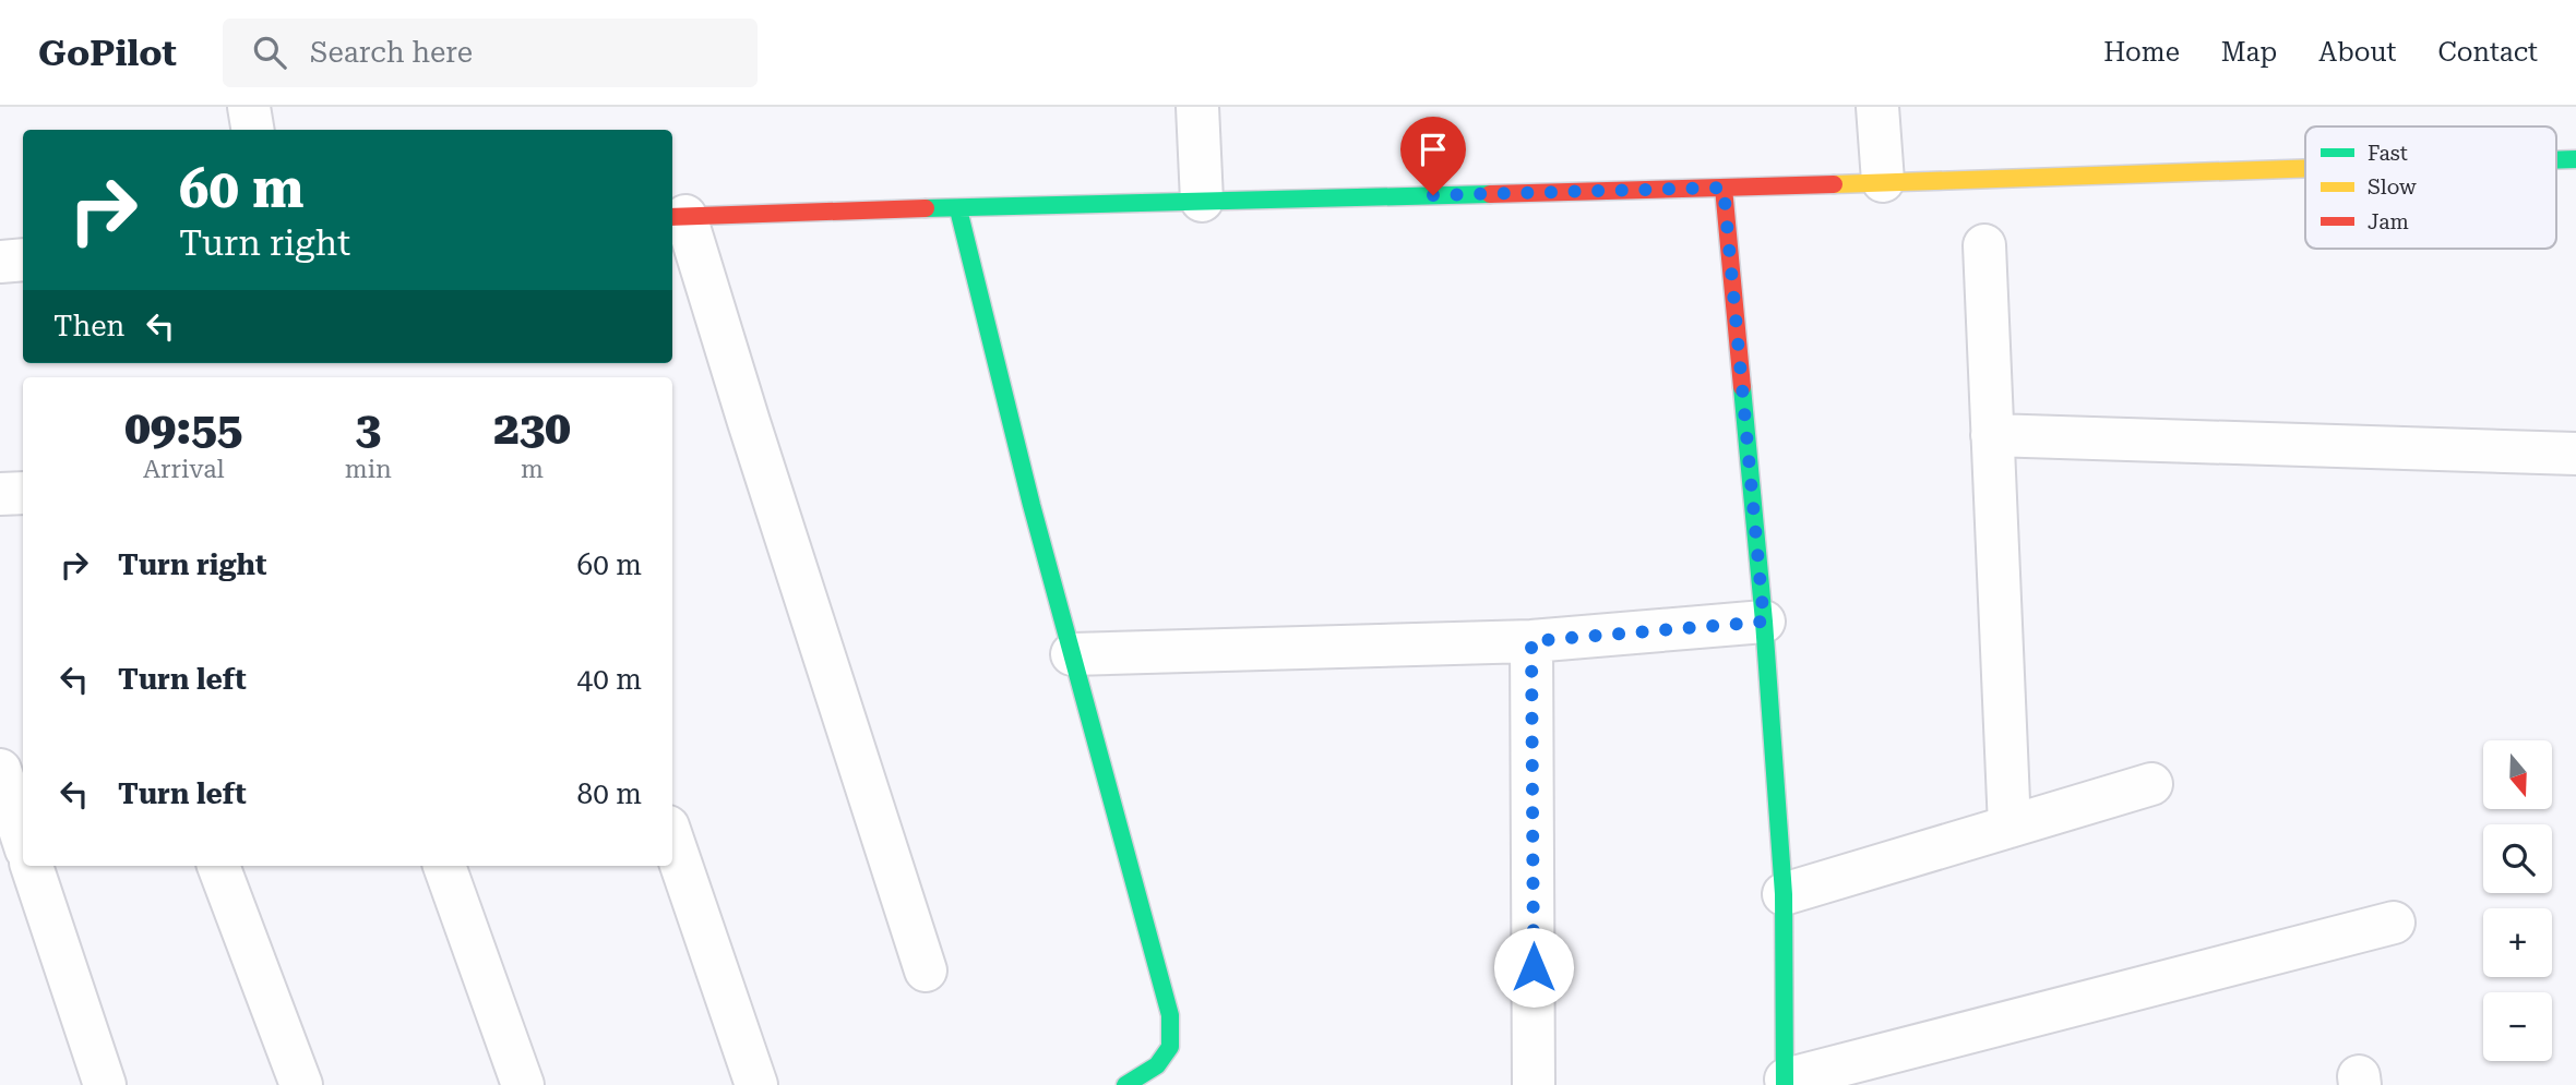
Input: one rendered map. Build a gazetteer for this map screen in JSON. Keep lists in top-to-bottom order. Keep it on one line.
{"legend":["Fast","Slow","Jam"],"north":"bottom","page":{"header":"GoPilot","search":"Search here","nav":["Home","Map","About","Contact"],"turn":["60 m","Turn right"],"then":"Then","eta":["09:55","Arrival","3","min","230","m"],"list":[{"name":"Turn right","value":"60 m"},{"name":"Turn left","value":"40 m"},{"name":"Turn left","value":"80 m"}],"map_buttons":["+","−"]}}
